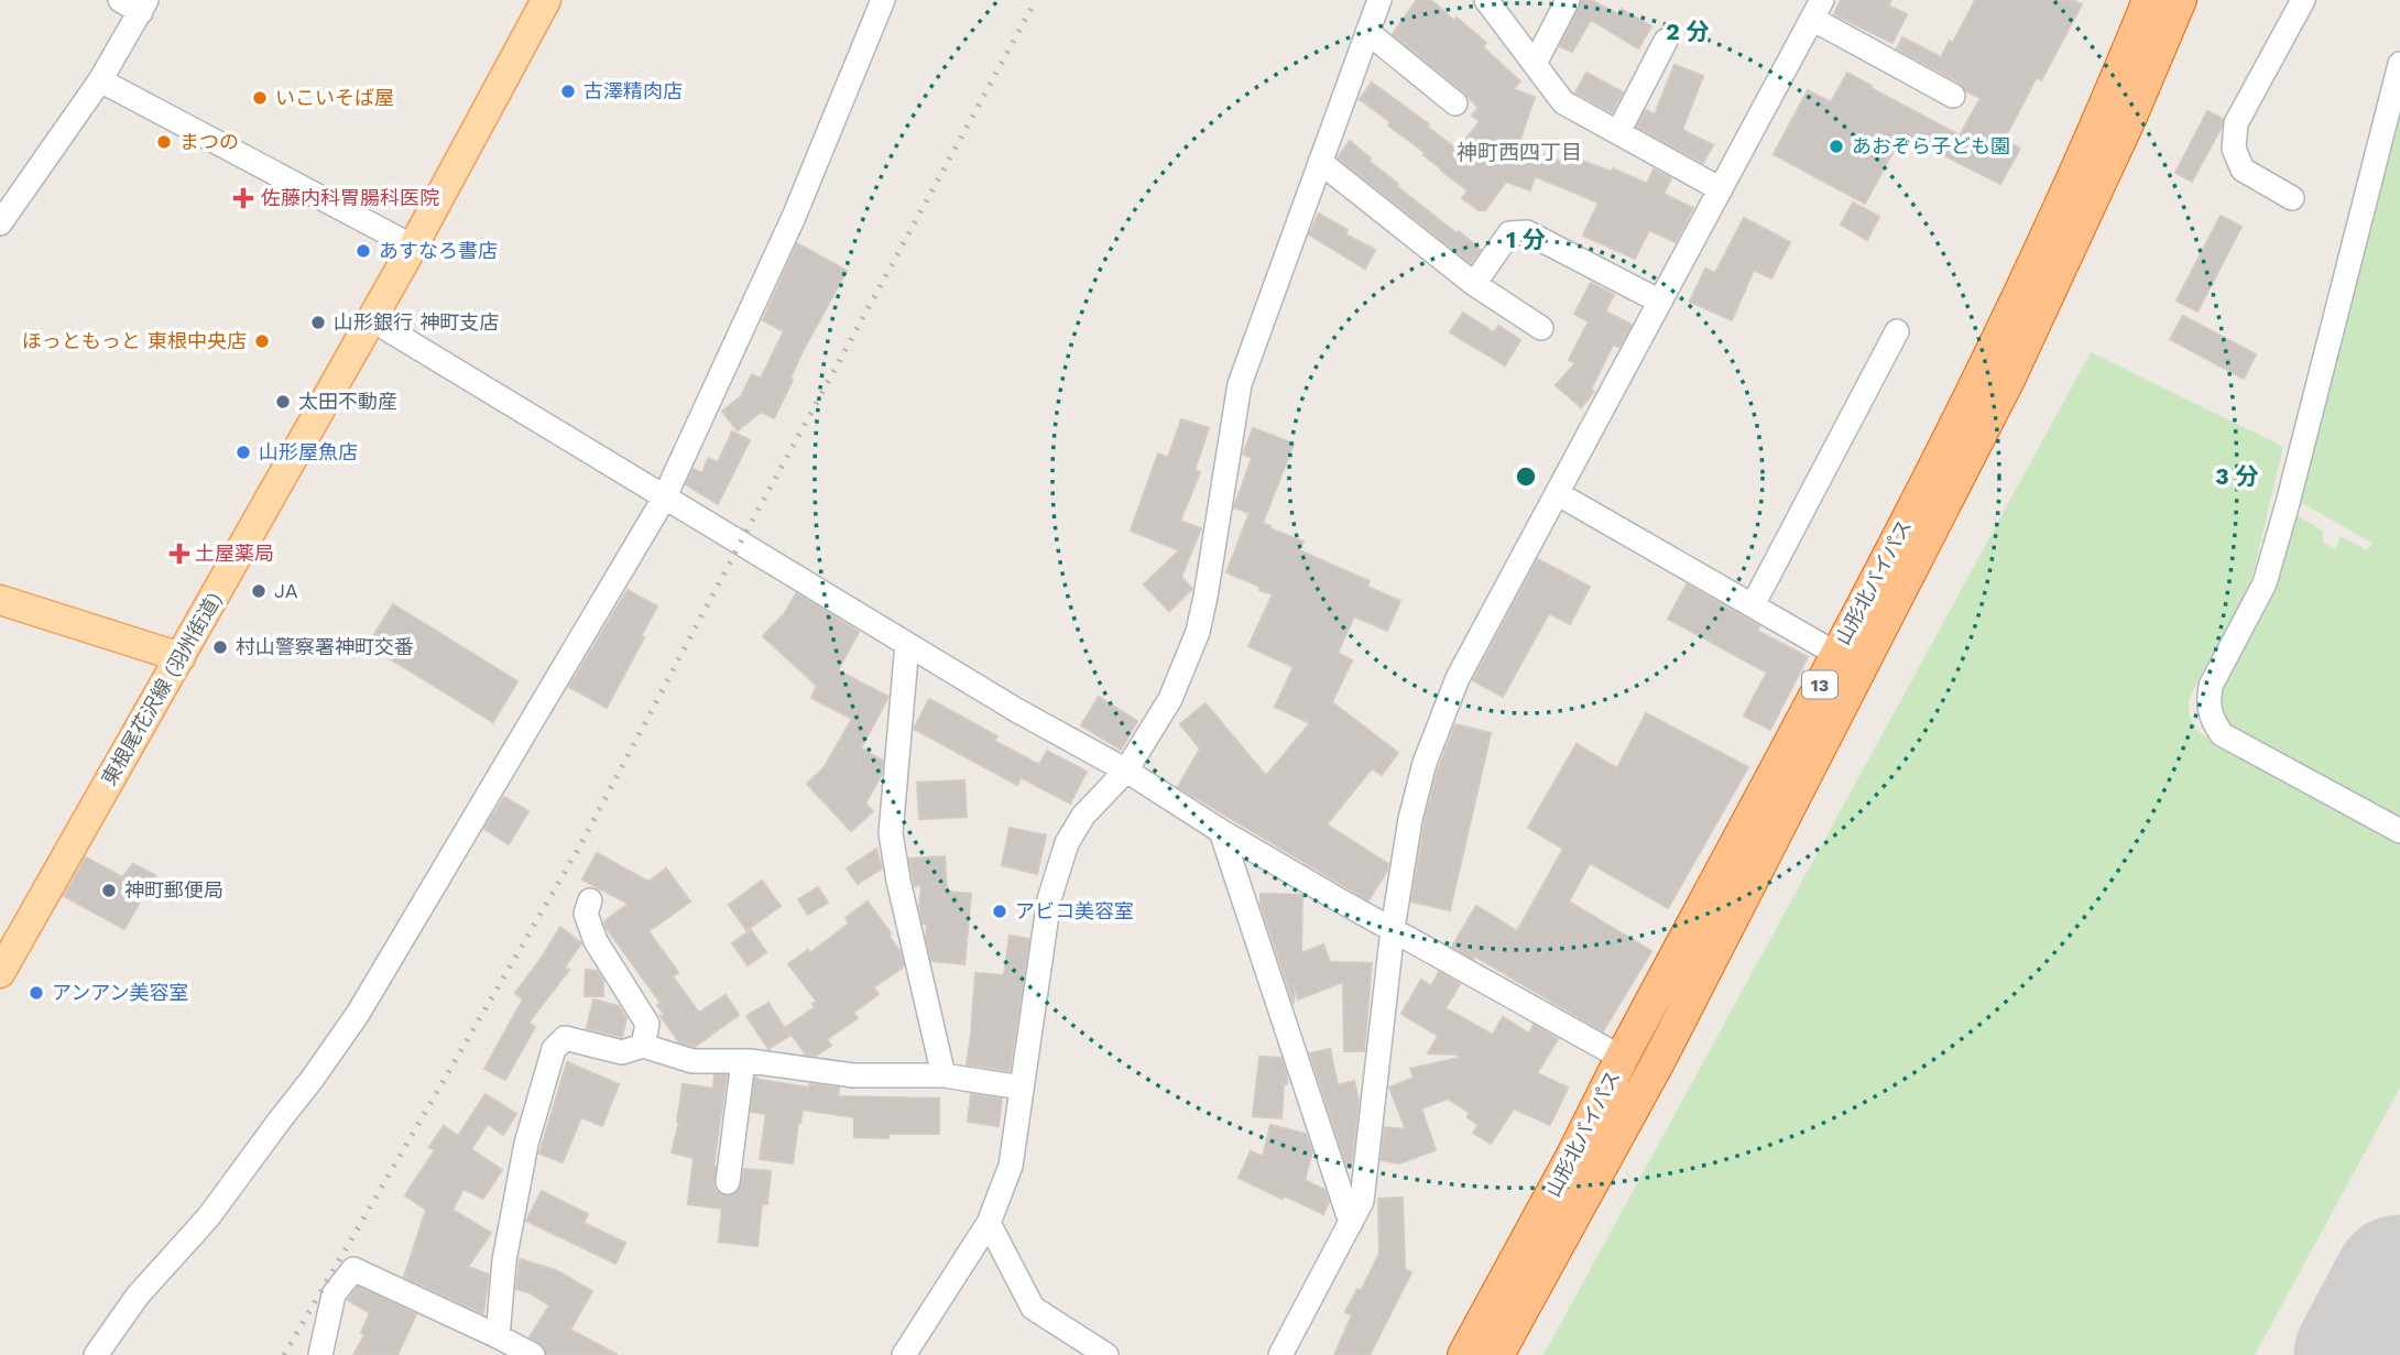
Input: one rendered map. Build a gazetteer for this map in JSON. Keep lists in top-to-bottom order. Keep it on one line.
{"streets":{"highway":["山形北バイパス","13"],"main road":["東根尾花沢線 (羽州街道)"]},"districts":["神町西四丁目"],"places":{"other":["古澤精肉店","いこいそば屋","まつの","あおぞら子ども園","あすなろ書店","山形銀行 神町支店","ほっともっと 東根中央店","太田不動産","山形屋魚店","JA","村山警察署神町交番","神町郵便局","アビコ美容室","アンアン美容室"],"health":["佐藤内科胃腸科医院","土屋薬局"]},"rings":["2 分","1 分","3 分"]}
